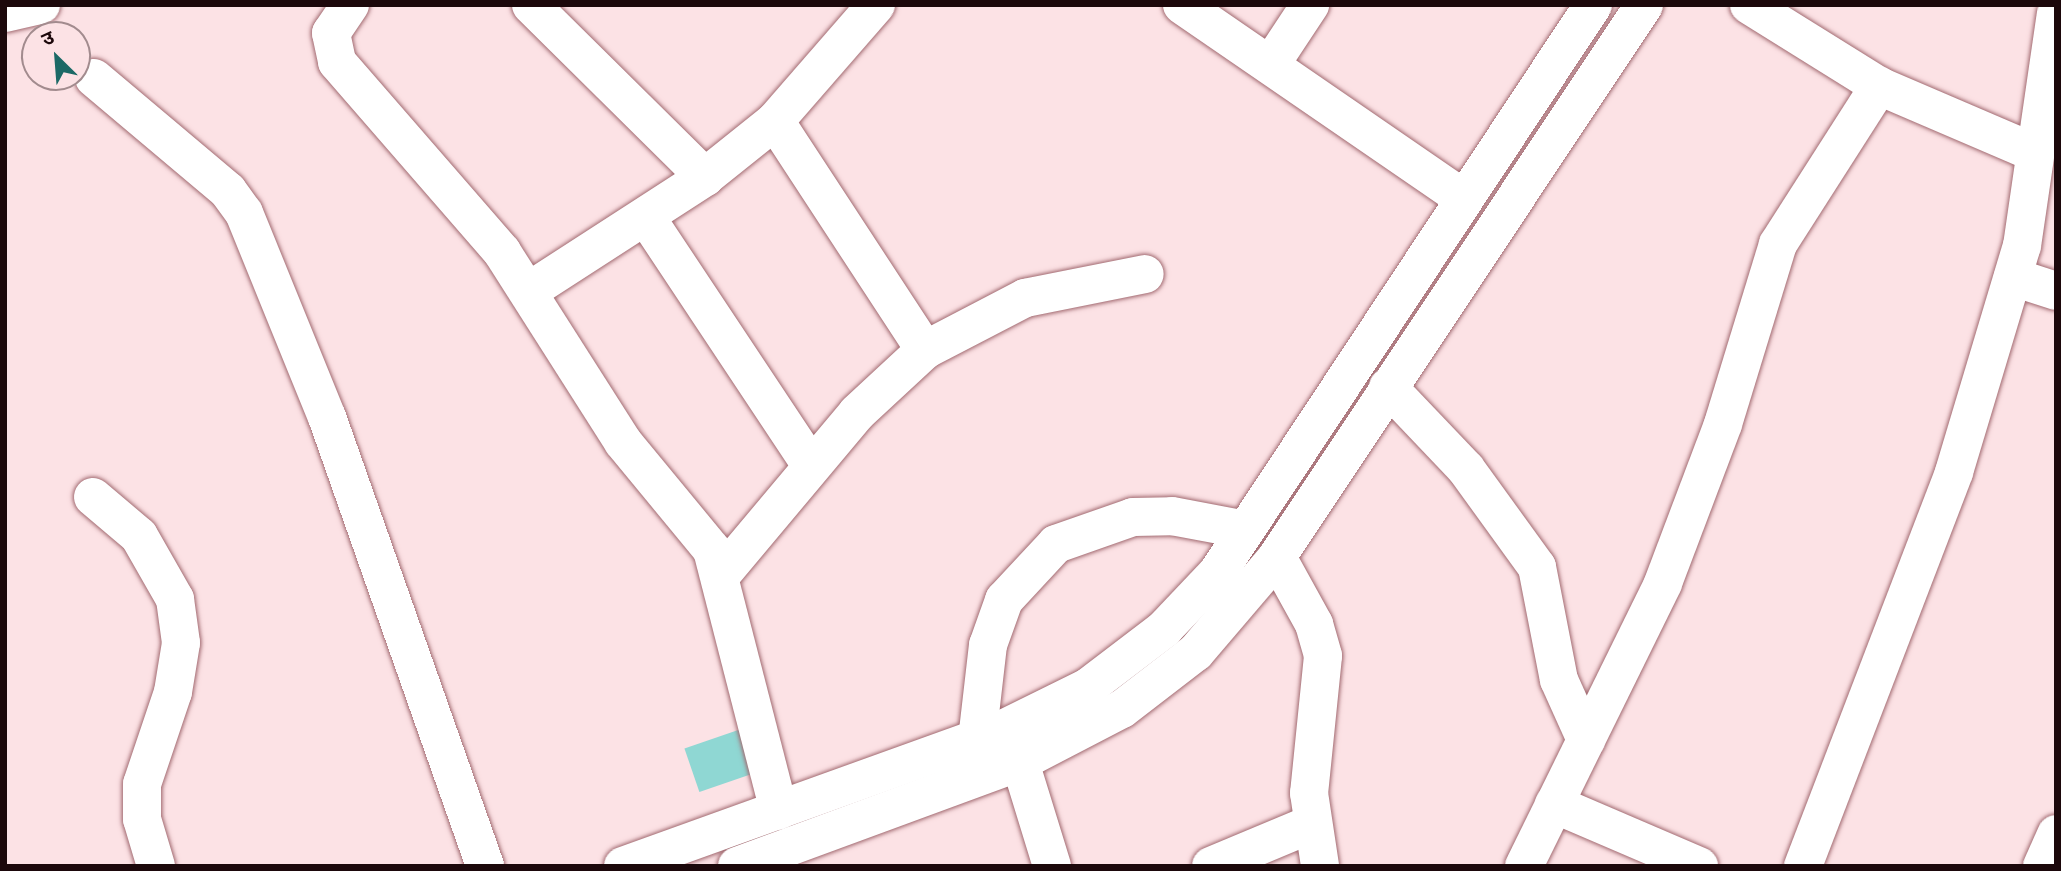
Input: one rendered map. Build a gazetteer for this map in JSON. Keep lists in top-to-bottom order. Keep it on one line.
{"north":"top left"}
